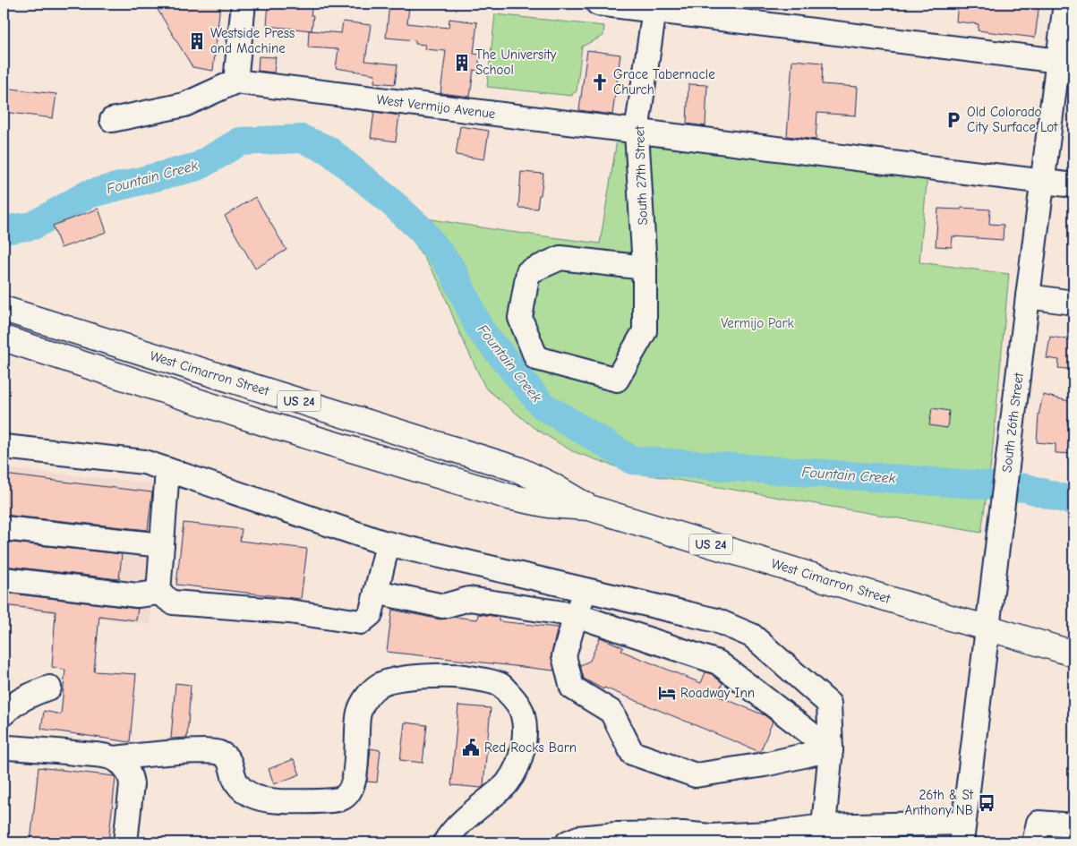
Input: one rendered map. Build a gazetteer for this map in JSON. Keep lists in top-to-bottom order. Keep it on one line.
{"streets":{"highway":["West Cimarron Street","US 24"],"street":["West Vermijo Avenue","South 27th Street","South 26th Street"]},"crossings":[["West Vermijo Avenue","South 27th Street"],["West Vermijo Avenue","South 26th Street"],["West Cimarron Street","South 26th Street"]],"water":["Fountain Creek"],"parks":["Vermijo Park"],"places":{"building":["Westside Press and Machine","The University School"],"church":["Grace Tabernacle Church"],"parking":["Old Colorado City Surface Lot"],"hotel":["Roadway Inn"],"public building":["Red Rocks Barn"],"bus stop":["26th & St Anthony NB"]}}
